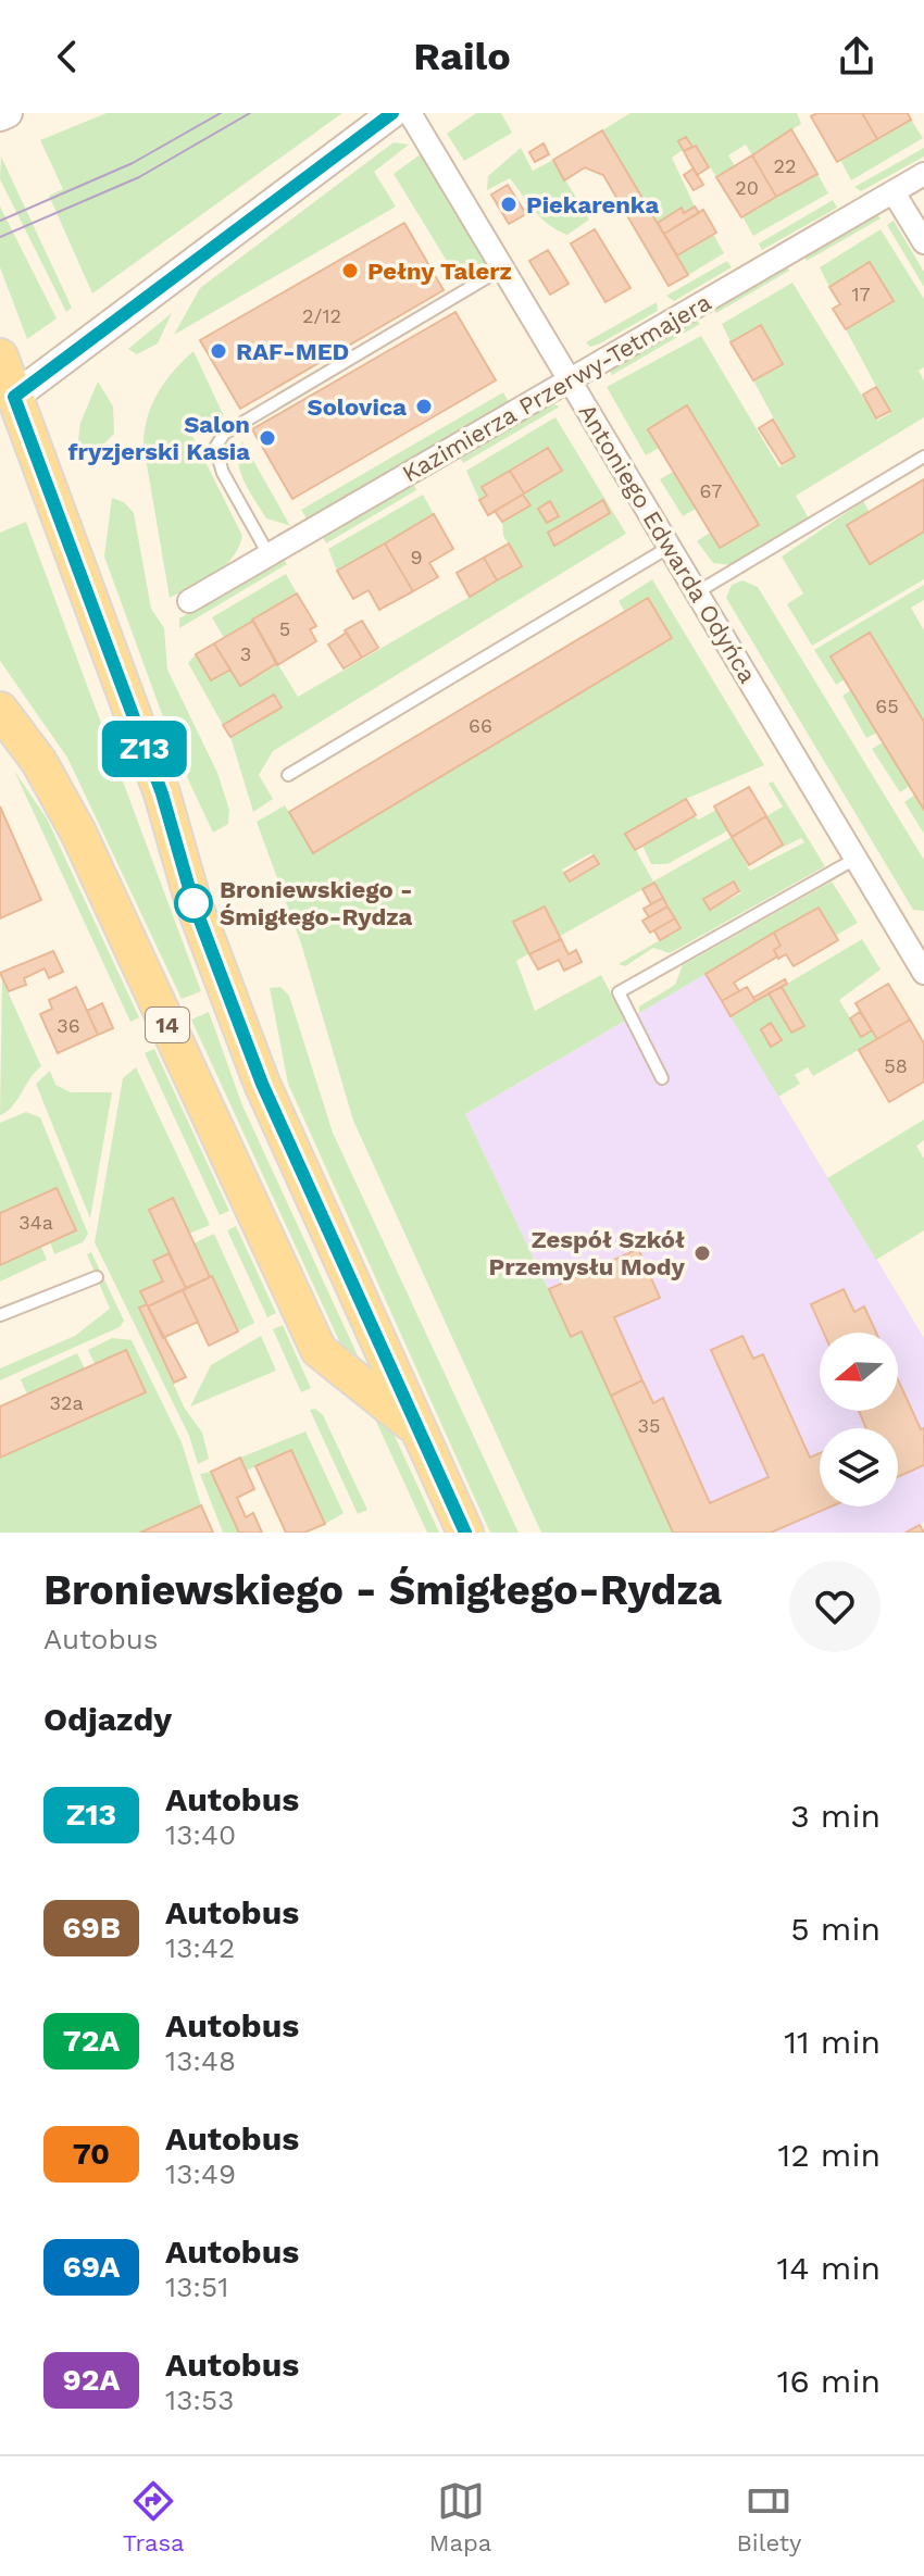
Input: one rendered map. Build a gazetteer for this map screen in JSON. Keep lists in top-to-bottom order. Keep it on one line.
{"streets":{"main road":["14"],"street":["Kazimierza Przerwy-Tetmajera","Antoniego Edwarda Odyńca"]},"crossings":[["Kazimierza Przerwy-Tetmajera","Antoniego Edwarda Odyńca"]],"places":["Piekarenka","Pełny Talerz","RAF-MED","Solovica","Salon fryzjerski Kasia","Broniewskiego - Śmigłego-Rydza","Zespół Szkół Przemysłu Mody"],"lines":["bus line Z13"],"house_numbers":["22","20","17","2/12","67","9","5","3","65","66","36","58","34a","32a","35"],"north":"left","page":{"header":"Railo","on_map":"Z13","heading":[["Broniewskiego - Śmigłego-Rydza","Autobus"],"Odjazdy"],"list":[{"mark":"Z13","name":"Autobus","note":"13:40","value":"3 min"},{"mark":"69B","name":"Autobus","note":"13:42","value":"5 min"},{"mark":"72A","name":"Autobus","note":"13:48","value":"11 min"},{"mark":"70","name":"Autobus","note":"13:49","value":"12 min"},{"mark":"69A","name":"Autobus","note":"13:51","value":"14 min"},{"mark":"92A","name":"Autobus","note":"13:53","value":"16 min"}],"tabs":["Trasa","Mapa","Bilety"]}}
